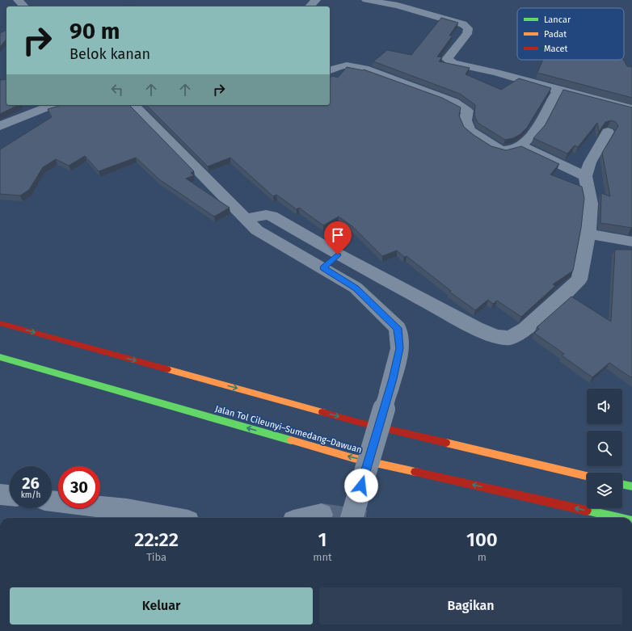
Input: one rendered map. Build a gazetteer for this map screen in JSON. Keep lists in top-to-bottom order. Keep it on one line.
{"streets":{"highway":["Jalan Tol Cileunyi–Sumedang–Dawuan"]},"legend":["Lancar","Padat","Macet"],"page":{"turn":["90 m","Belok kanan"],"speed":"26 km/h","limit":"30","eta":["22:22","Tiba","1","mnt","100","m"],"buttons":["Keluar","Bagikan"]}}
